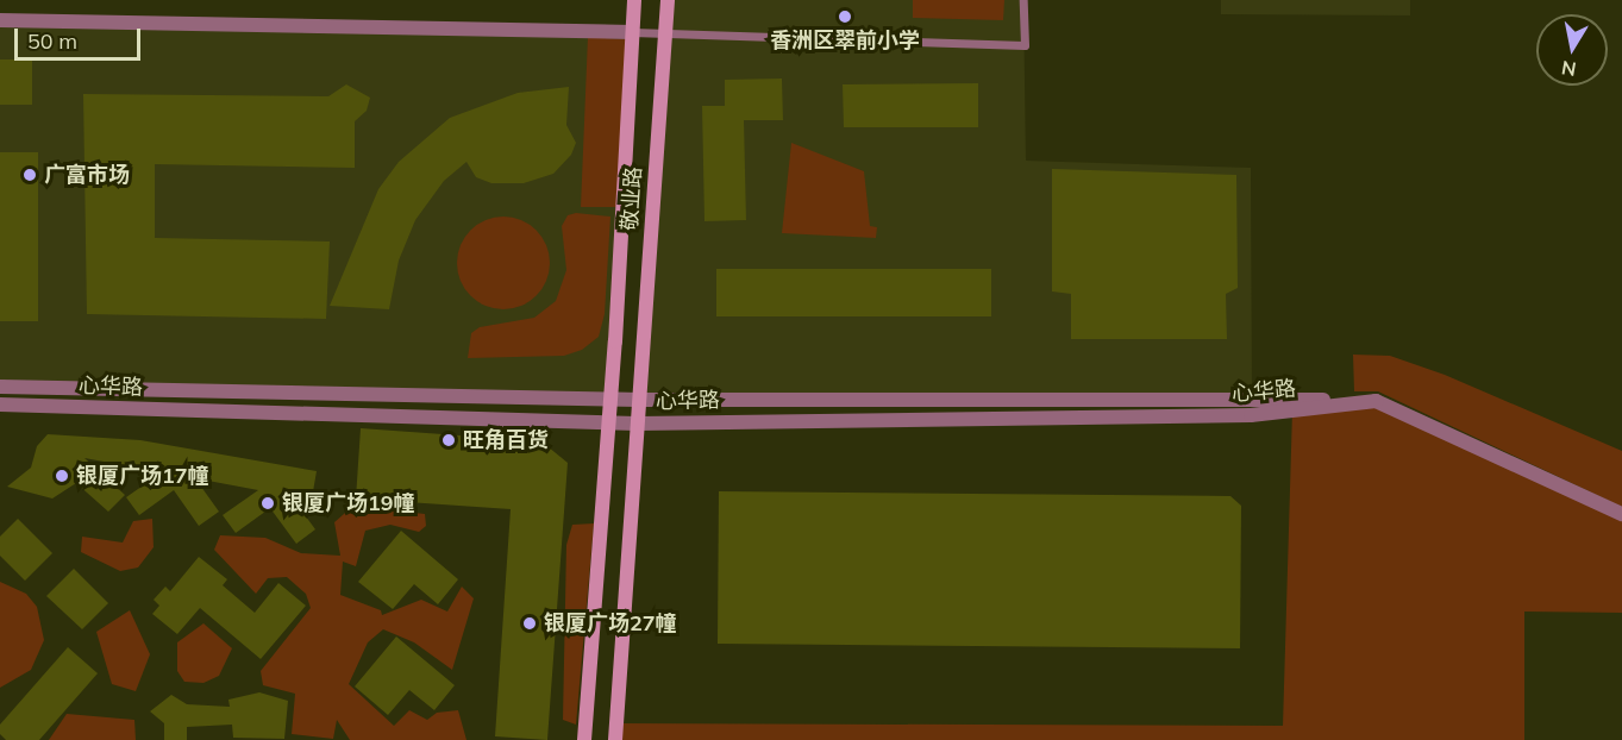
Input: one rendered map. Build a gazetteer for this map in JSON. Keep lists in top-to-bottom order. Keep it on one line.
{"streets":{"main road":["敬业路"],"street":["心华路"]},"crossings":[["敬业路","心华路"]],"places":["香洲区翠前小学","广富市场","旺角百货","银厦广场17幢","银厦广场19幢","银厦广场27幢"],"scale_bar":"50 m","north":"bottom"}
